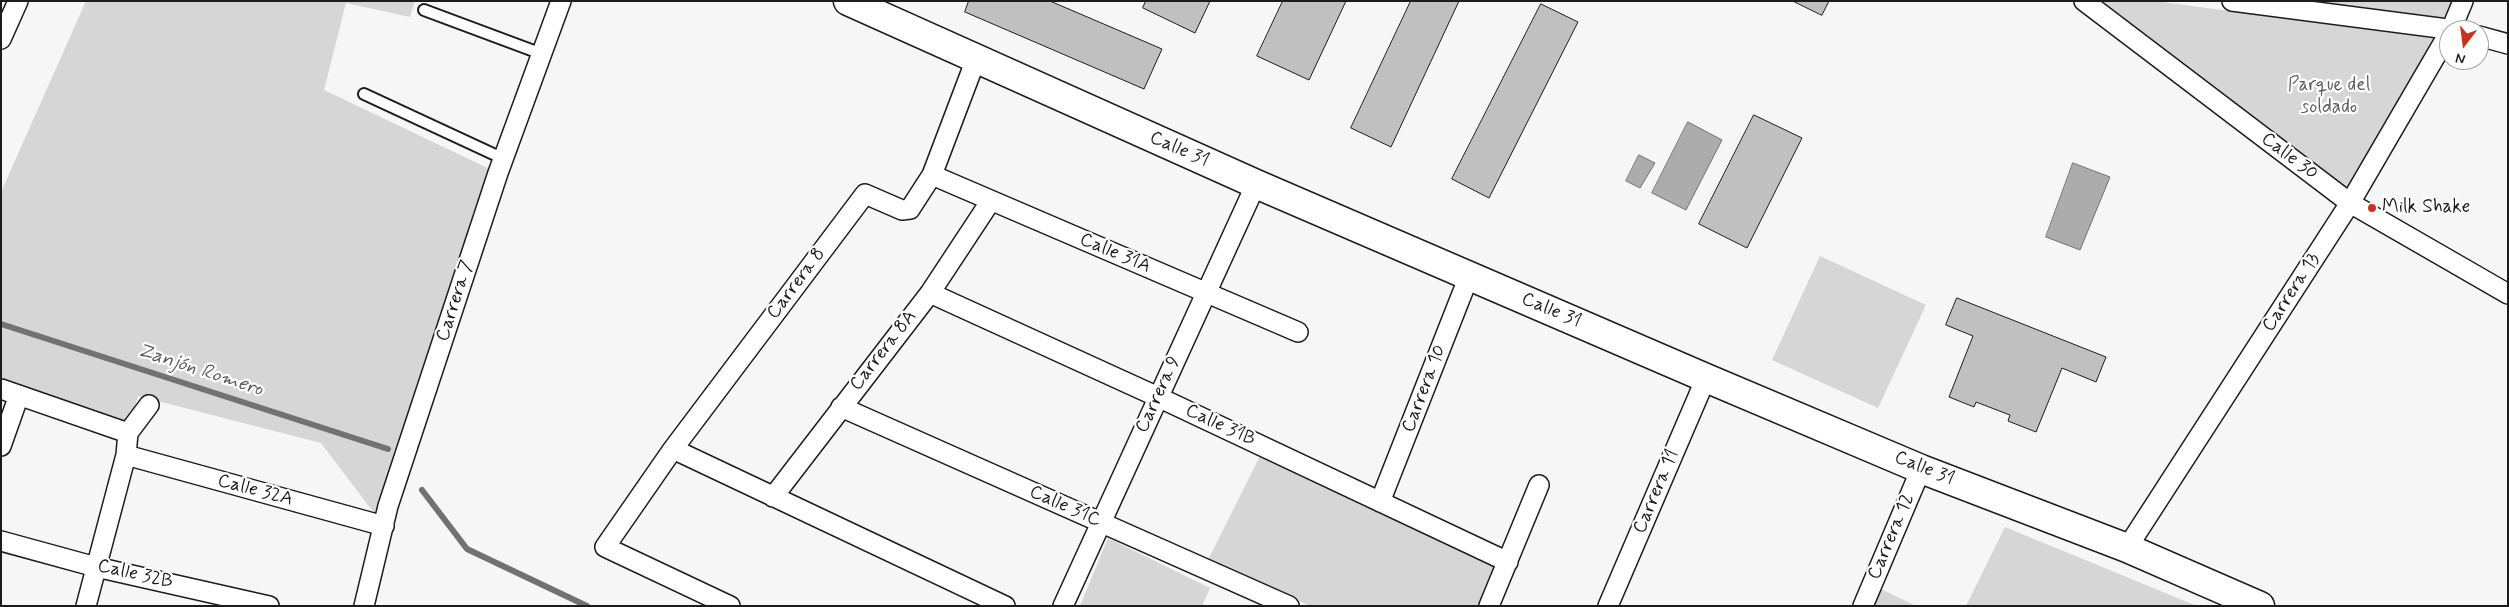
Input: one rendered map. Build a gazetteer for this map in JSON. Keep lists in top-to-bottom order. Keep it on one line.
{"streets":{"main road":["Calle 31"],"street":["Calle 30","Calle 31A","Carrera 8","Carrera 13","Carrera 7","Carrera 8A","Carrera 10","Carrera 9","Calle 31B","Calle 32A","Carrera 11","Calle 31C","Carrera 12","Calle 32B"]},"crossings":[["Calle 31","Carrera 8"],["Calle 31","Carrera 13"],["Calle 31","Carrera 10"],["Calle 31","Carrera 9"],["Calle 31","Carrera 11"],["Calle 31","Carrera 12"],["Calle 30","Carrera 13"],["Calle 31A","Carrera 8"],["Calle 31A","Carrera 8A"],["Calle 31A","Carrera 9"],["Carrera 7","Calle 32A"],["Carrera 8A","Calle 31B"],["Carrera 8A","Calle 31C"],["Carrera 10","Calle 31B"],["Carrera 9","Calle 31B"],["Carrera 9","Calle 31C"]],"water":["Zanjón Romero"],"parks":["Parque del soldado"],"places":["Milk Shake"],"north":"bottom"}
